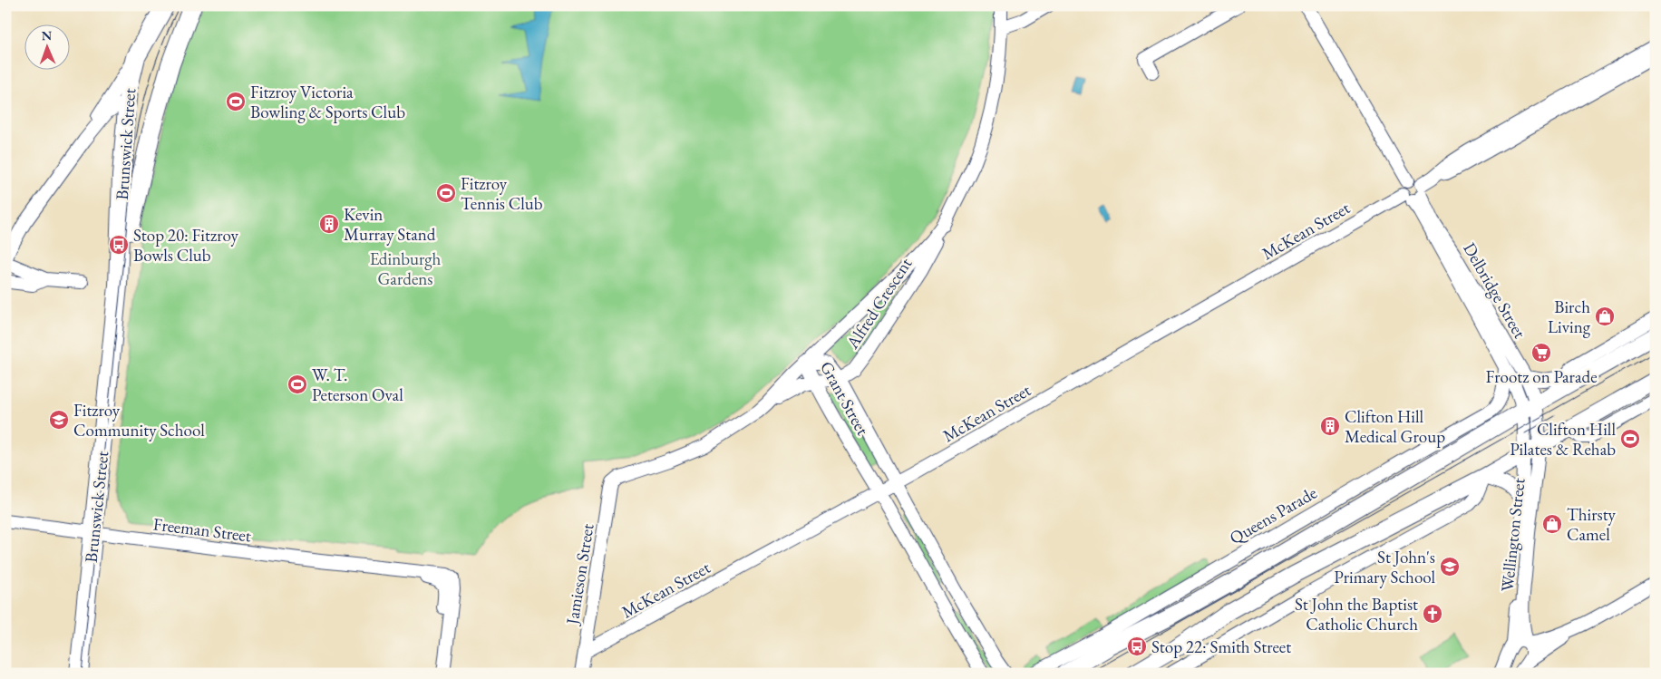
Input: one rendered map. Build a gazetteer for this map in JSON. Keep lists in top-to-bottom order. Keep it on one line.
{"streets":{"highway":["Brunswick Street"],"street":["McKean Street","Delbridge Street","Alfred Crescent","Grant Street","Queens Parade","Freeman Street","Wellington Street","Jamieson Street"]},"crossings":[["Brunswick Street","Freeman Street"],["McKean Street","Delbridge Street"],["McKean Street","Grant Street"],["McKean Street","Jamieson Street"],["Delbridge Street","Queens Parade"],["Delbridge Street","Wellington Street"],["Alfred Crescent","Grant Street"],["Alfred Crescent","Jamieson Street"]],"parks":["Edinburgh Gardens"],"places":{"sports":["Fitzroy Victoria Bowling & Sports Club","Fitzroy Tennis Club","W. T. Peterson Oval","Clifton Hill Pilates & Rehab"],"building":["Kevin Murray Stand","Clifton Hill Medical Group"],"bus stop":["Stop 20: Fitzroy Bowls Club","Stop 22: Smith Street"],"shop":["Birch Living","Thirsty Camel"],"supermarket":["Frootz on Parade"],"school or university":["Fitzroy Community School","St John's Primary School"],"church":["St John the Baptist Catholic Church"]},"north":"top"}
